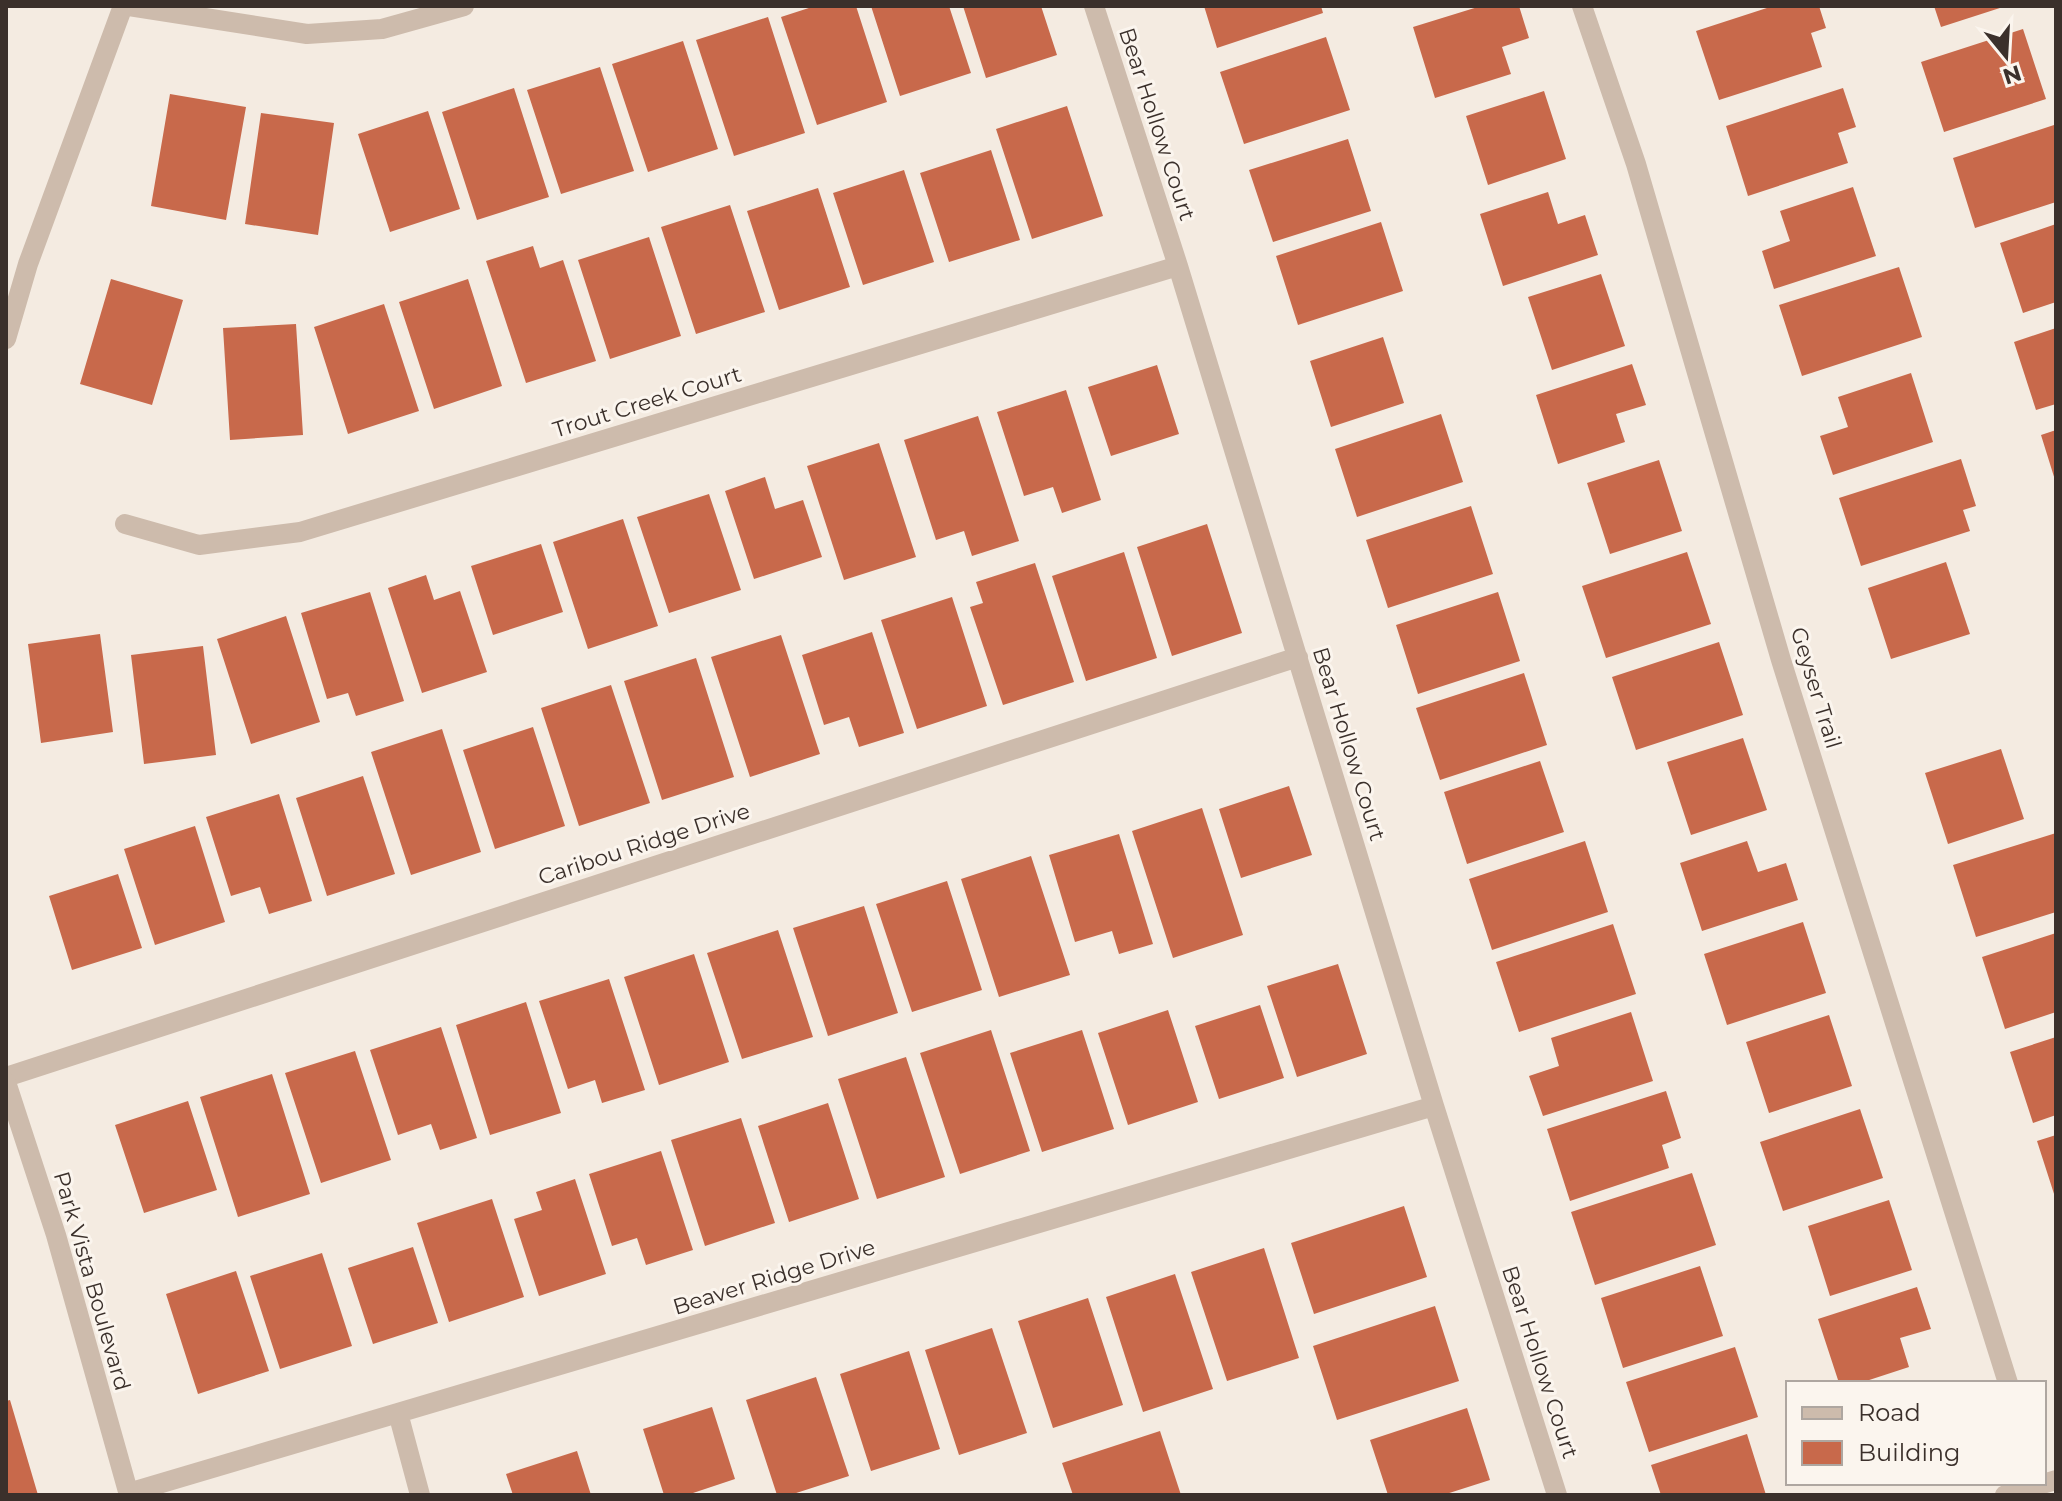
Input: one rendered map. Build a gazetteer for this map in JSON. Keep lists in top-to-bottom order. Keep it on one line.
{"streets":{"street":["Bear Hollow Court","Trout Creek Court","Geyser Trail","Caribou Ridge Drive","Beaver Ridge Drive","Park Vista Boulevard"]},"crossings":[["Bear Hollow Court","Trout Creek Court"],["Bear Hollow Court","Caribou Ridge Drive"],["Bear Hollow Court","Beaver Ridge Drive"],["Caribou Ridge Drive","Park Vista Boulevard"],["Beaver Ridge Drive","Park Vista Boulevard"]],"legend":["Road","Building"],"north":"bottom"}
